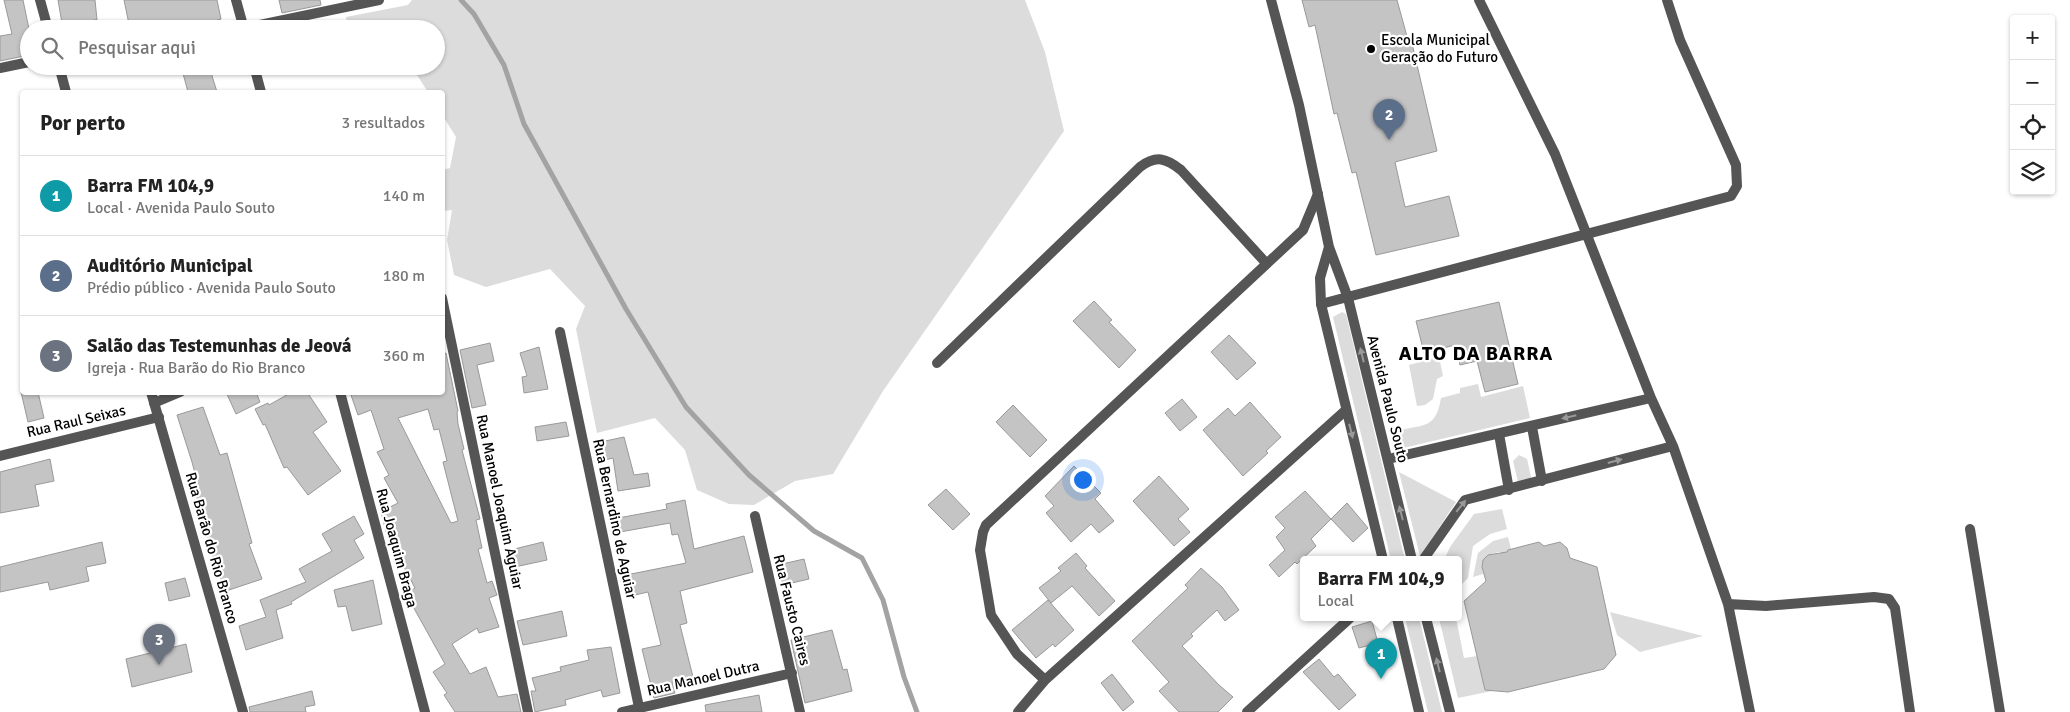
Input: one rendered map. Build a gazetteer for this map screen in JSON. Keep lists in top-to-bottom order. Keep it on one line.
{"streets":{"street":["Avenida Paulo Souto","Rua Raul Seixas","Rua Manoel Joaquim Aguiar","Rua Bernardino de Aguiar","Rua Barão do Rio Branco","Rua Joaquim Braga","Rua Fausto Caires","Rua Manoel Dutra"]},"crossings":[["Rua Raul Seixas","Rua Barão do Rio Branco"],["Rua Bernardino de Aguiar","Rua Manoel Dutra"],["Rua Fausto Caires","Rua Manoel Dutra"]],"districts":["ALTO DA BARRA"],"places":["Escola Municipal Geração do Futuro"],"page":{"map_buttons":["+","−"],"search":"Pesquisar aqui","heading":["Por perto","3 resultados"],"pins":["2","3","1"],"list":[{"mark":"1","name":"Barra FM 104,9","note":"Local · Avenida Paulo Souto","value":"140 m"},{"mark":"2","name":"Auditório Municipal","note":"Prédio público · Avenida Paulo Souto","value":"180 m"},{"mark":"3","name":"Salão das Testemunhas de Jeová","note":"Igreja · Rua Barão do Rio Branco","value":"360 m"}],"popup":["Barra FM 104,9","Local"]}}
